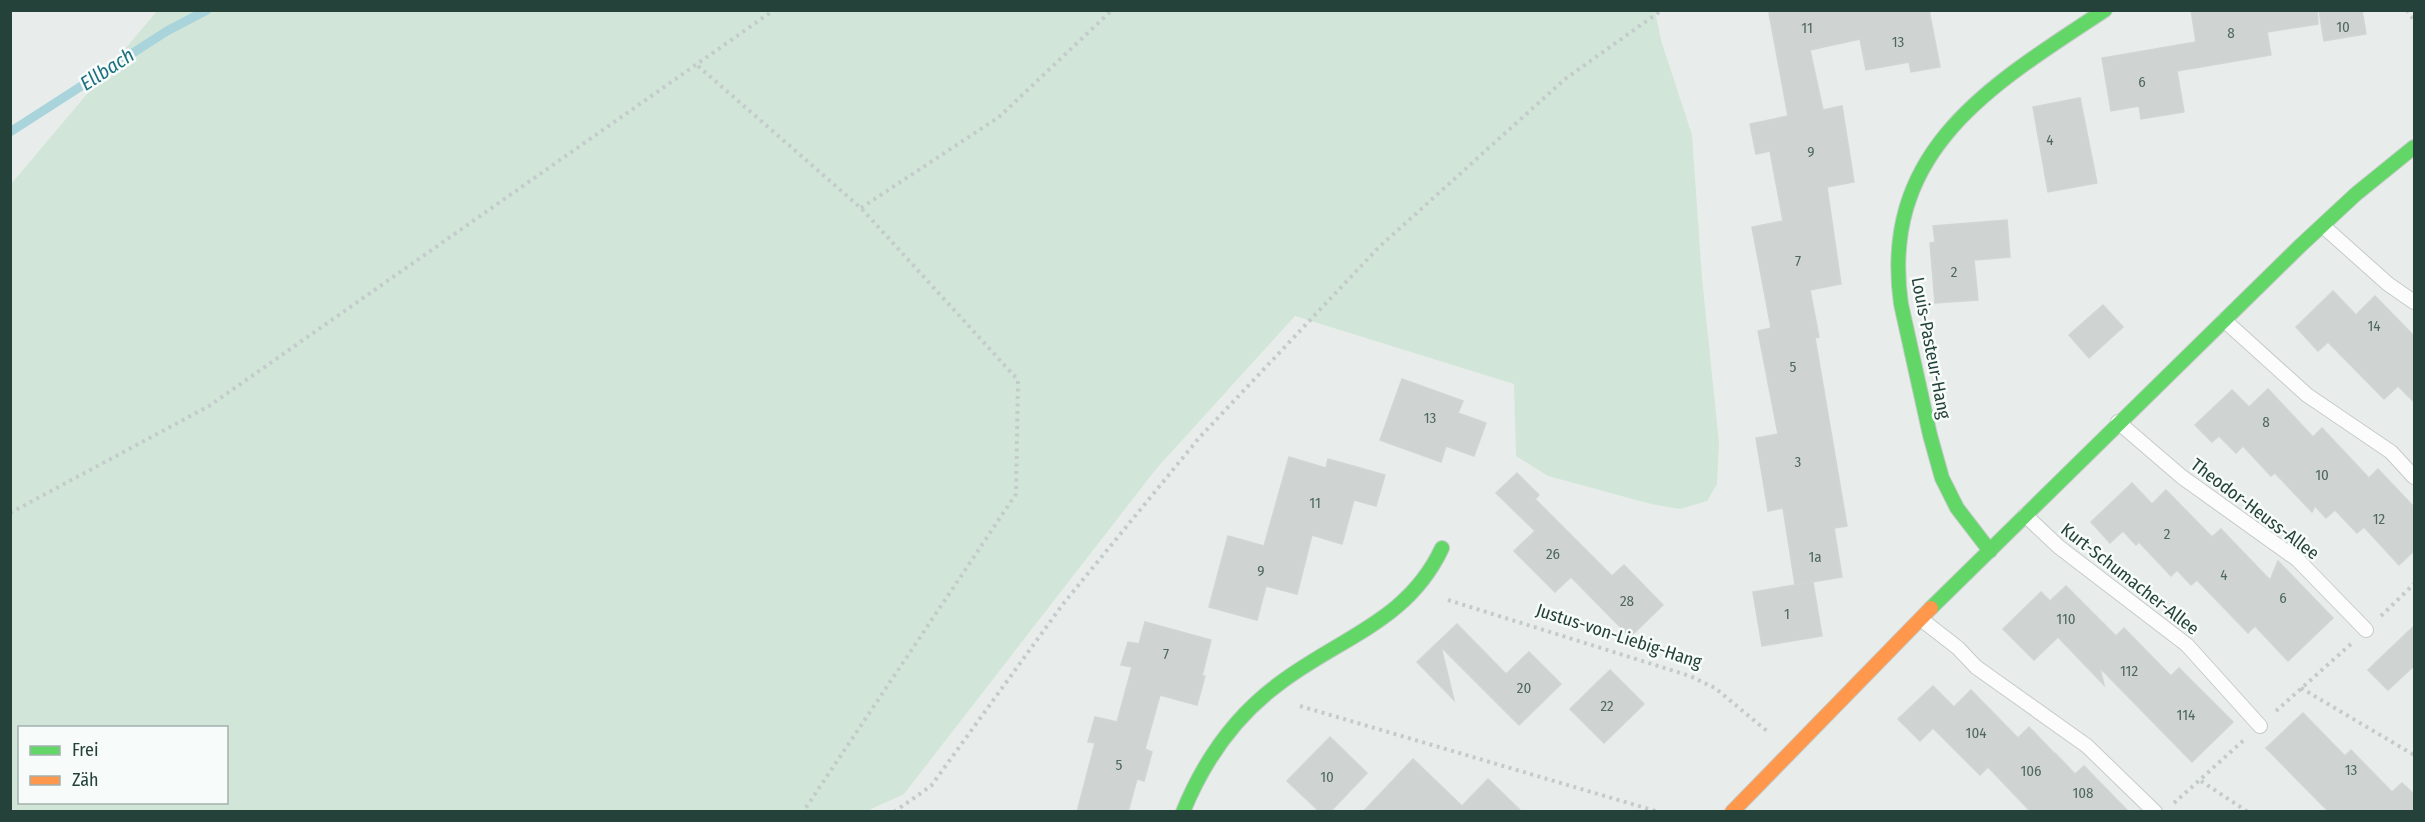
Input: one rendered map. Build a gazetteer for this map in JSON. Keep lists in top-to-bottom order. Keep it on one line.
{"streets":{"street":["Louis-Pasteur-Hang"],"lane":["Theodor-Heuss-Allee","Kurt-Schumacher-Allee"],"path":["Justus-von-Liebig-Hang"]},"water":["Ellbach"],"house_numbers":["10","11","8","13","6","4","9","7","2","14","5","13","8","3","10","11","12","2","26","1a","9","4","6","28","1","110","7","112","20","22","114","104","5","13","106","10","108"],"legend":["Frei","Zäh"]}
